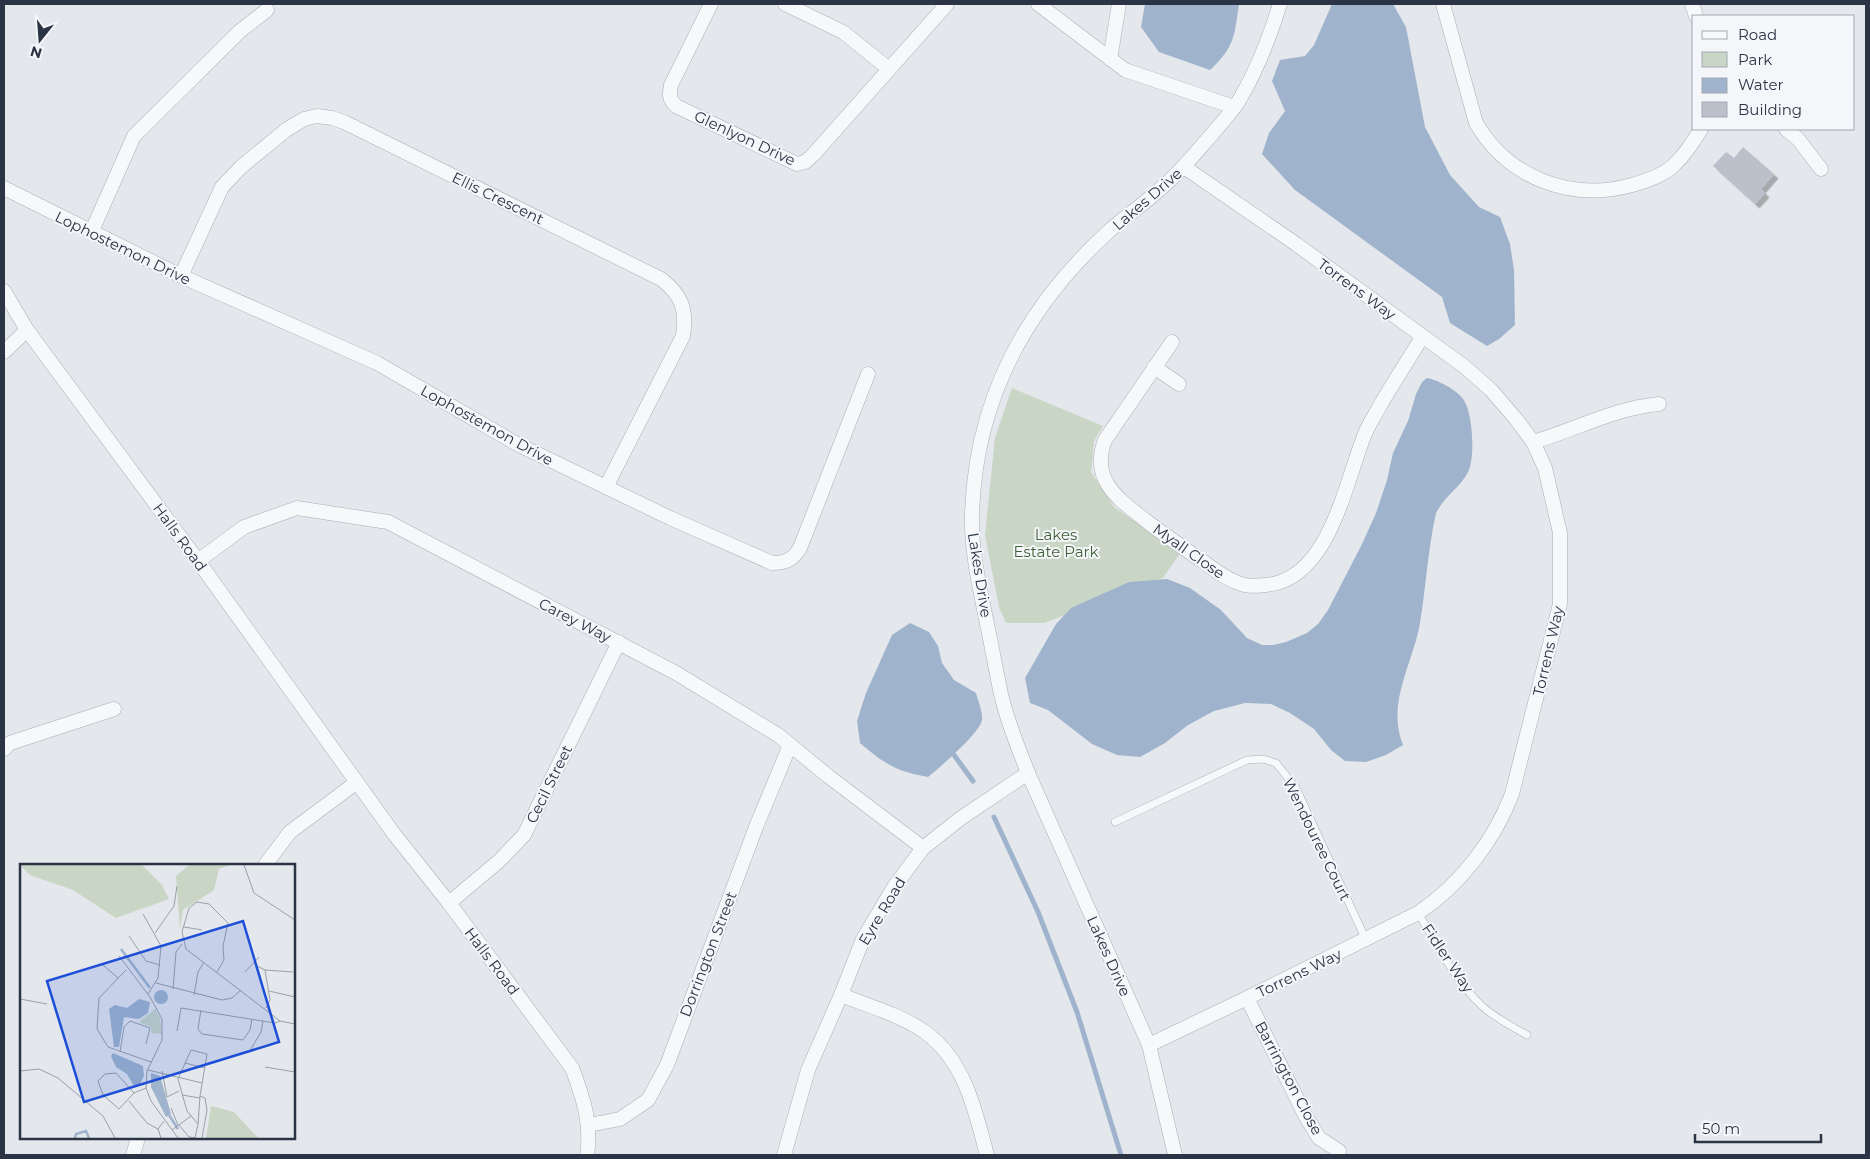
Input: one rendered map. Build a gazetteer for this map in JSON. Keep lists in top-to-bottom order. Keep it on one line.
{"streets":{"street":["Glenlyon Drive","Ellis Crescent","Lakes Drive","Lophostemon Drive","Torrens Way","Halls Road","Myall Close","Carey Way","Cecil Street","Eyre Road","Dorrington Street","Barrington Close"],"lane":["Wendouree Court","Fidler Way"]},"crossings":[["Ellis Crescent","Lophostemon Drive"],["Lakes Drive","Torrens Way"],["Lakes Drive","Eyre Road"],["Torrens Way","Myall Close"],["Torrens Way","Wendouree Court"],["Torrens Way","Fidler Way"],["Torrens Way","Barrington Close"],["Halls Road","Carey Way"],["Halls Road","Cecil Street"],["Halls Road","Dorrington Street"],["Carey Way","Cecil Street"],["Carey Way","Eyre Road"],["Carey Way","Dorrington Street"]],"parks":["Lakes Estate Park"],"legend":["Road","Park","Water","Building"],"scale_bar":"50 m","north":"bottom"}
